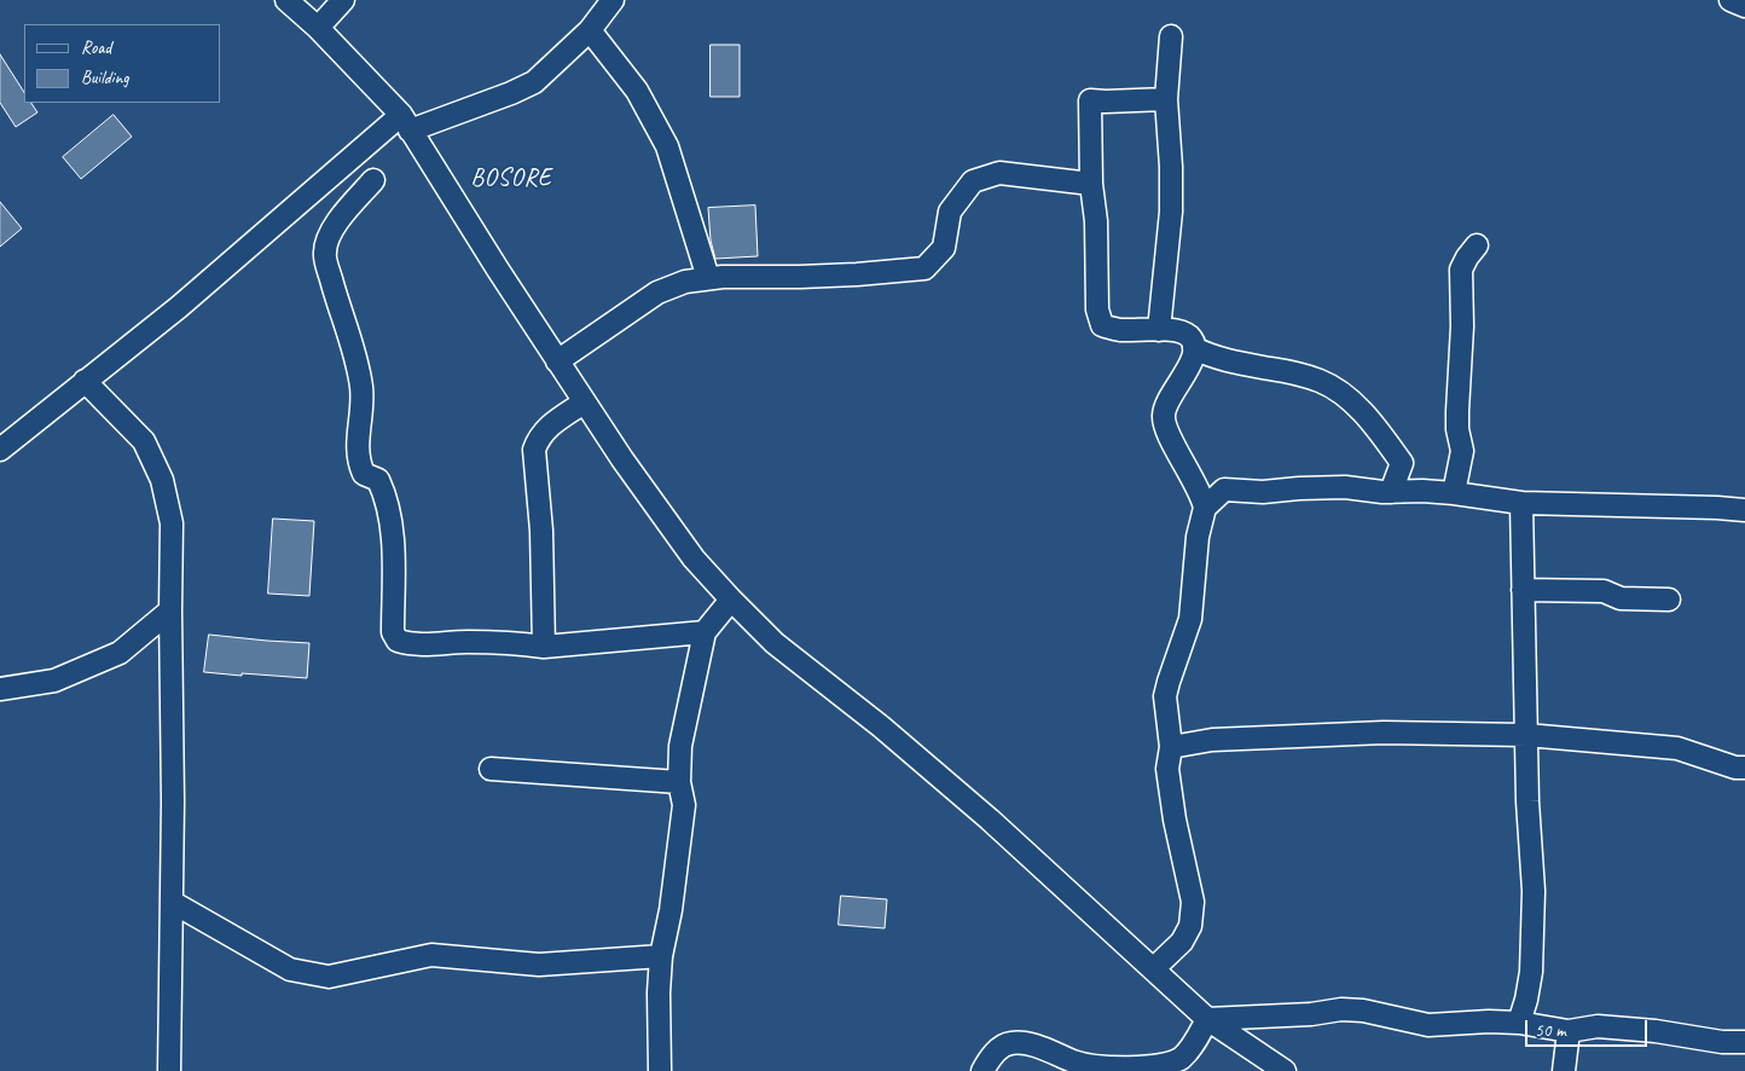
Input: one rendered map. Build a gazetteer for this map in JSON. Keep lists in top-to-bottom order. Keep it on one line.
{"districts":["BOSORE"],"legend":["Road","Building"],"scale_bar":"50 m"}
